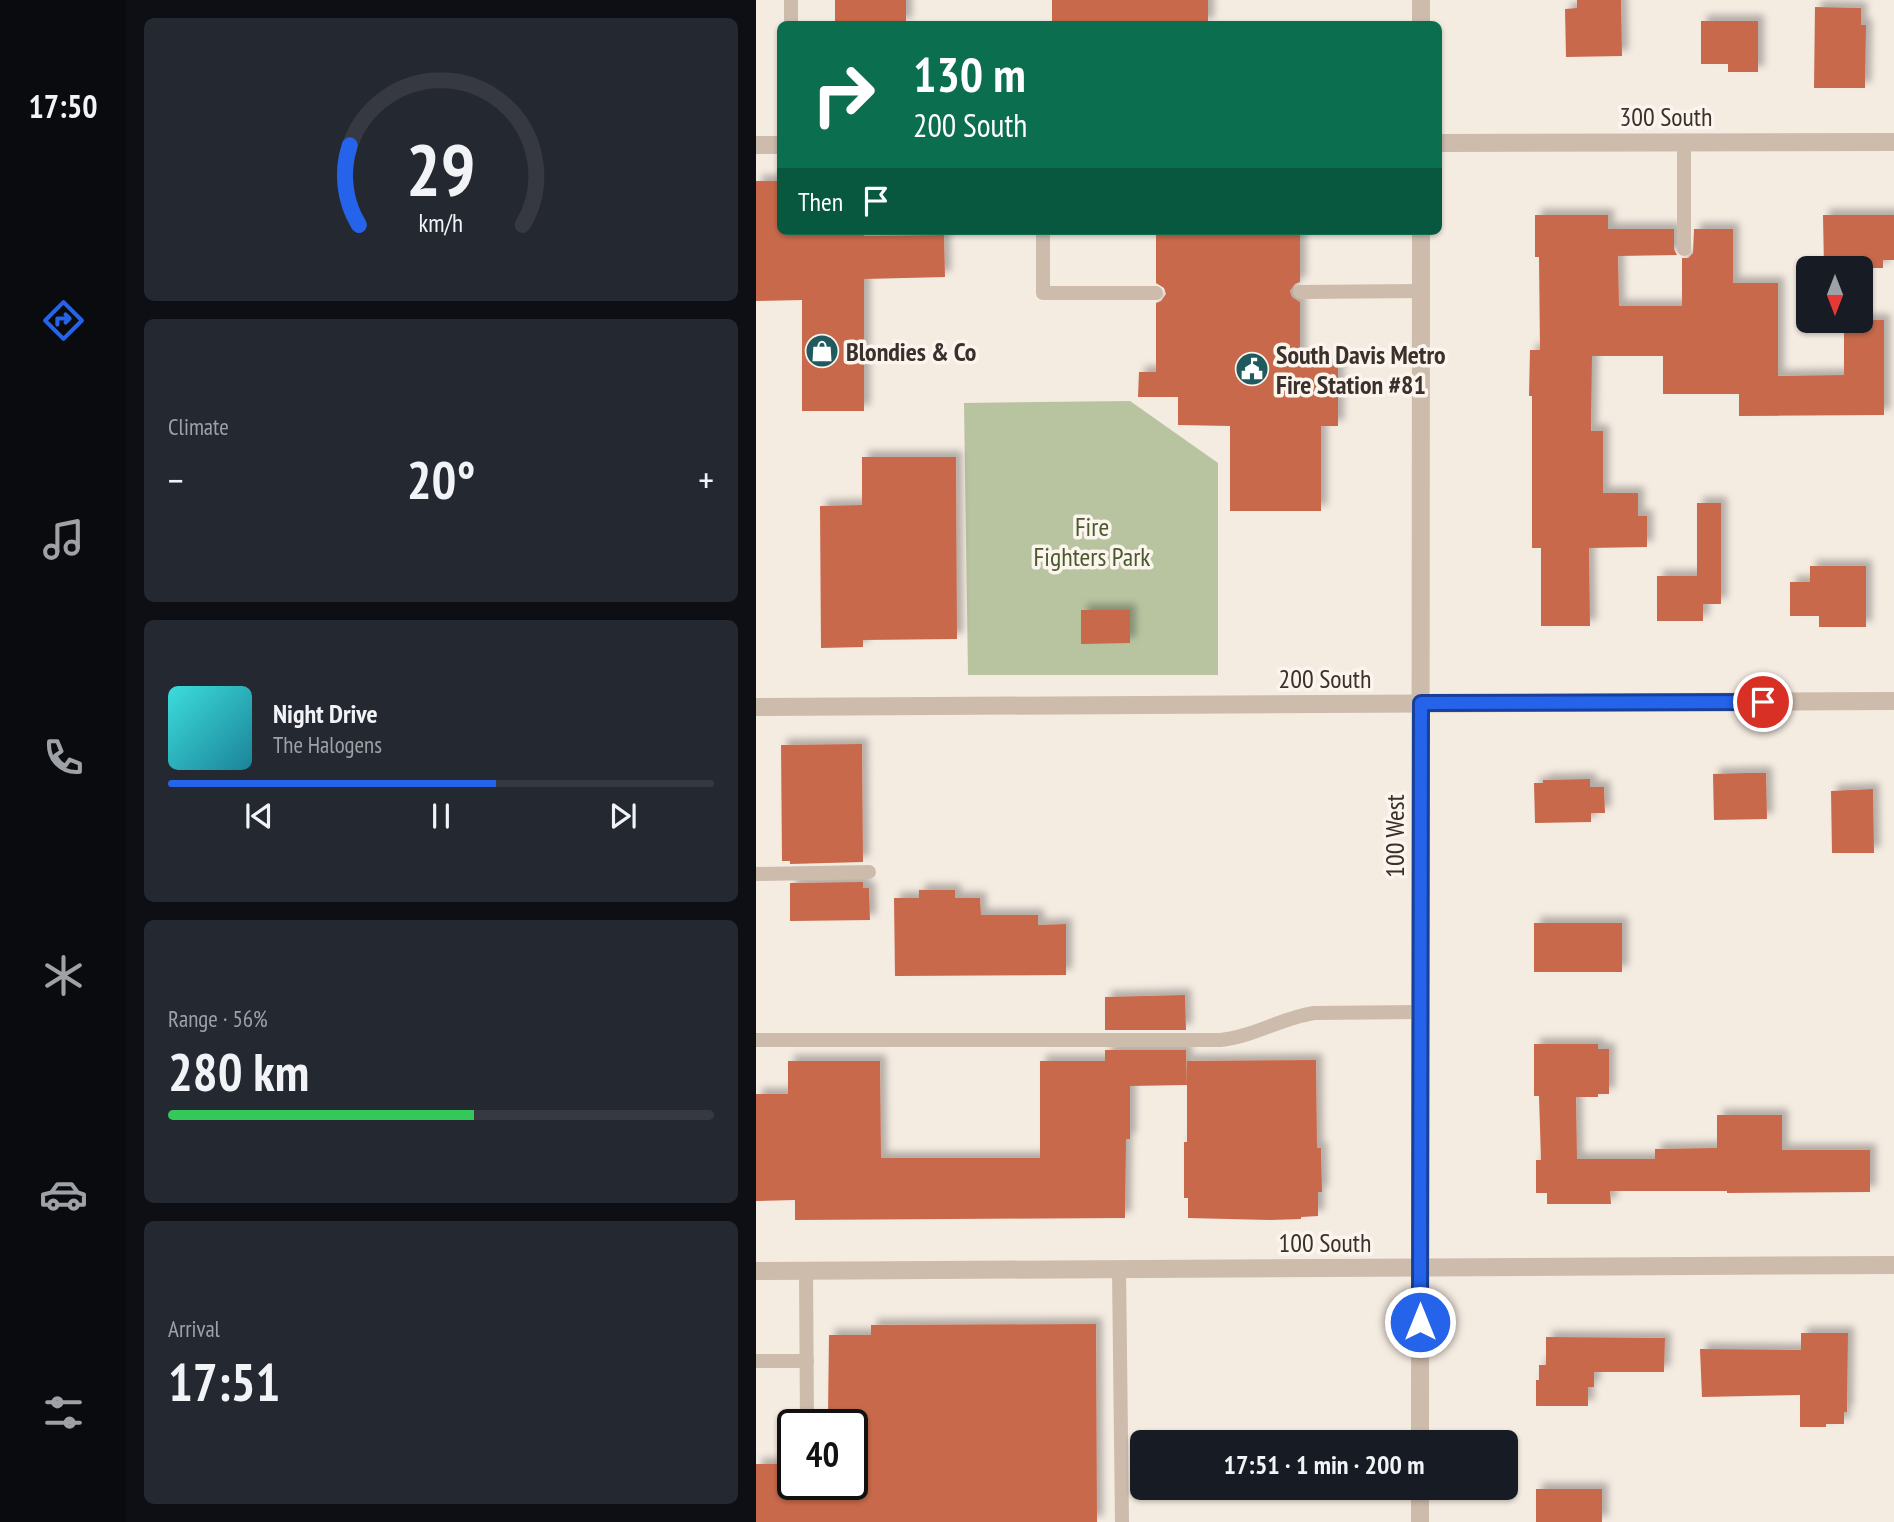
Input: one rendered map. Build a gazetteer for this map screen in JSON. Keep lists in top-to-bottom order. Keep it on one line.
{"streets":{"street":["300 South","200 South","100 West","100 South"]},"crossings":[["200 South","100 West"],["100 West","100 South"]],"parks":["Fire Fighters Park"],"places":{"shop":["Blondies & Co"],"public building":["South Davis Metro Fire Station #81"]},"north":"bottom","page":{"tabs":"17:50","turn":["130 m","200 South"],"then":"Then","tile":["Climate",["Range · 56%","280 km"],["Arrival","17:51"]],"heat":["−","20°","+"],"song":["Night Drive","The Halogens"],"limit":"40","trip":"17:51 · 1 min · 200 m","gauge":["29","km/h"]}}
